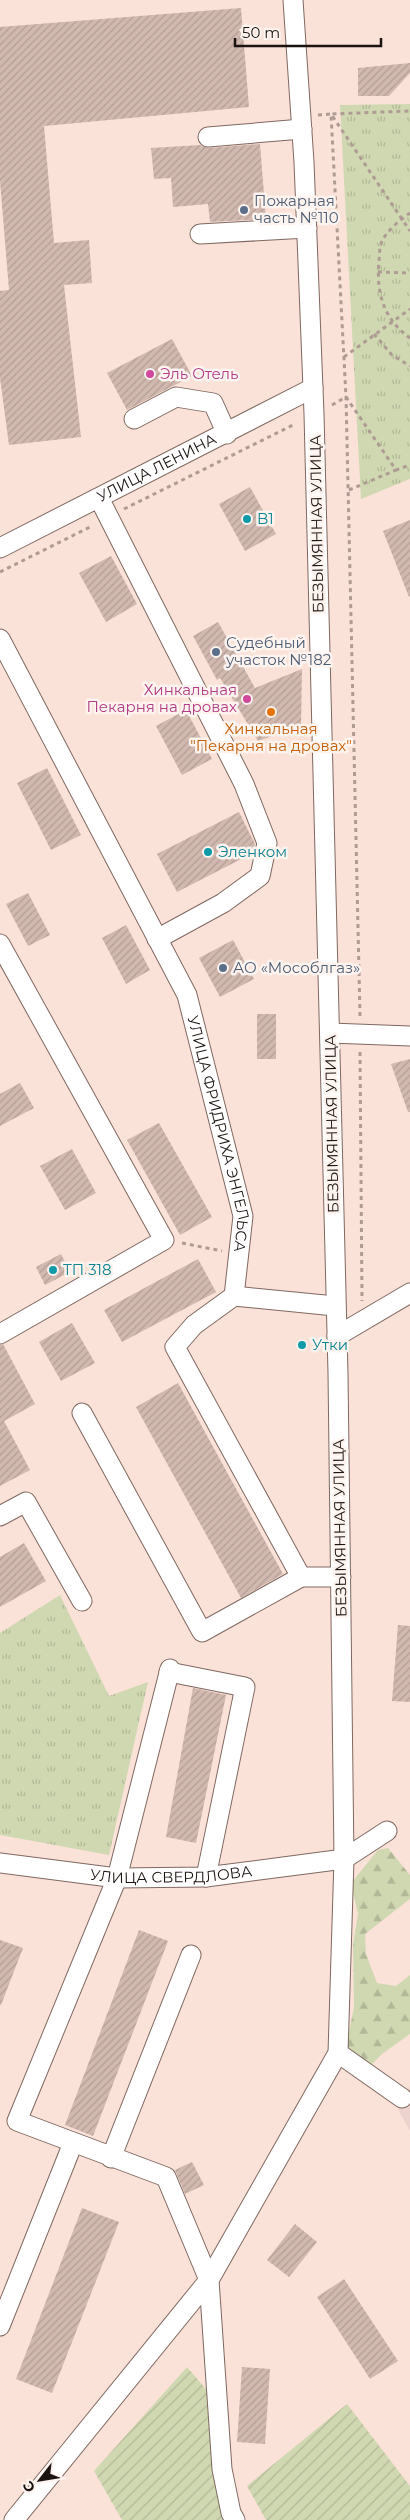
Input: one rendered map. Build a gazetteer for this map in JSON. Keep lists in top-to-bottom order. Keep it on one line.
{"streets":{"street":["УЛИЦА ЛЕНИНА","БЕЗЫМЯННАЯ УЛИЦА","УЛИЦА ФРИДРИХА ЭНГЕЛЬСА","УЛИЦА СВЕРДЛОВА"]},"crossings":[["УЛИЦА ЛЕНИНА","БЕЗЫМЯННАЯ УЛИЦА"],["БЕЗЫМЯННАЯ УЛИЦА","УЛИЦА СВЕРДЛОВА"]],"places":["Пожарная часть №110","Эль Отель","B1","Судебный участок №182","Хинкальная Пекарня на дровах","Хинкальная \"Пекарня на дровах\"","Эленком","АО «Мособлгаз»","ТП 318","Утки"],"scale_bar":"50 m","north":"bottom left"}
